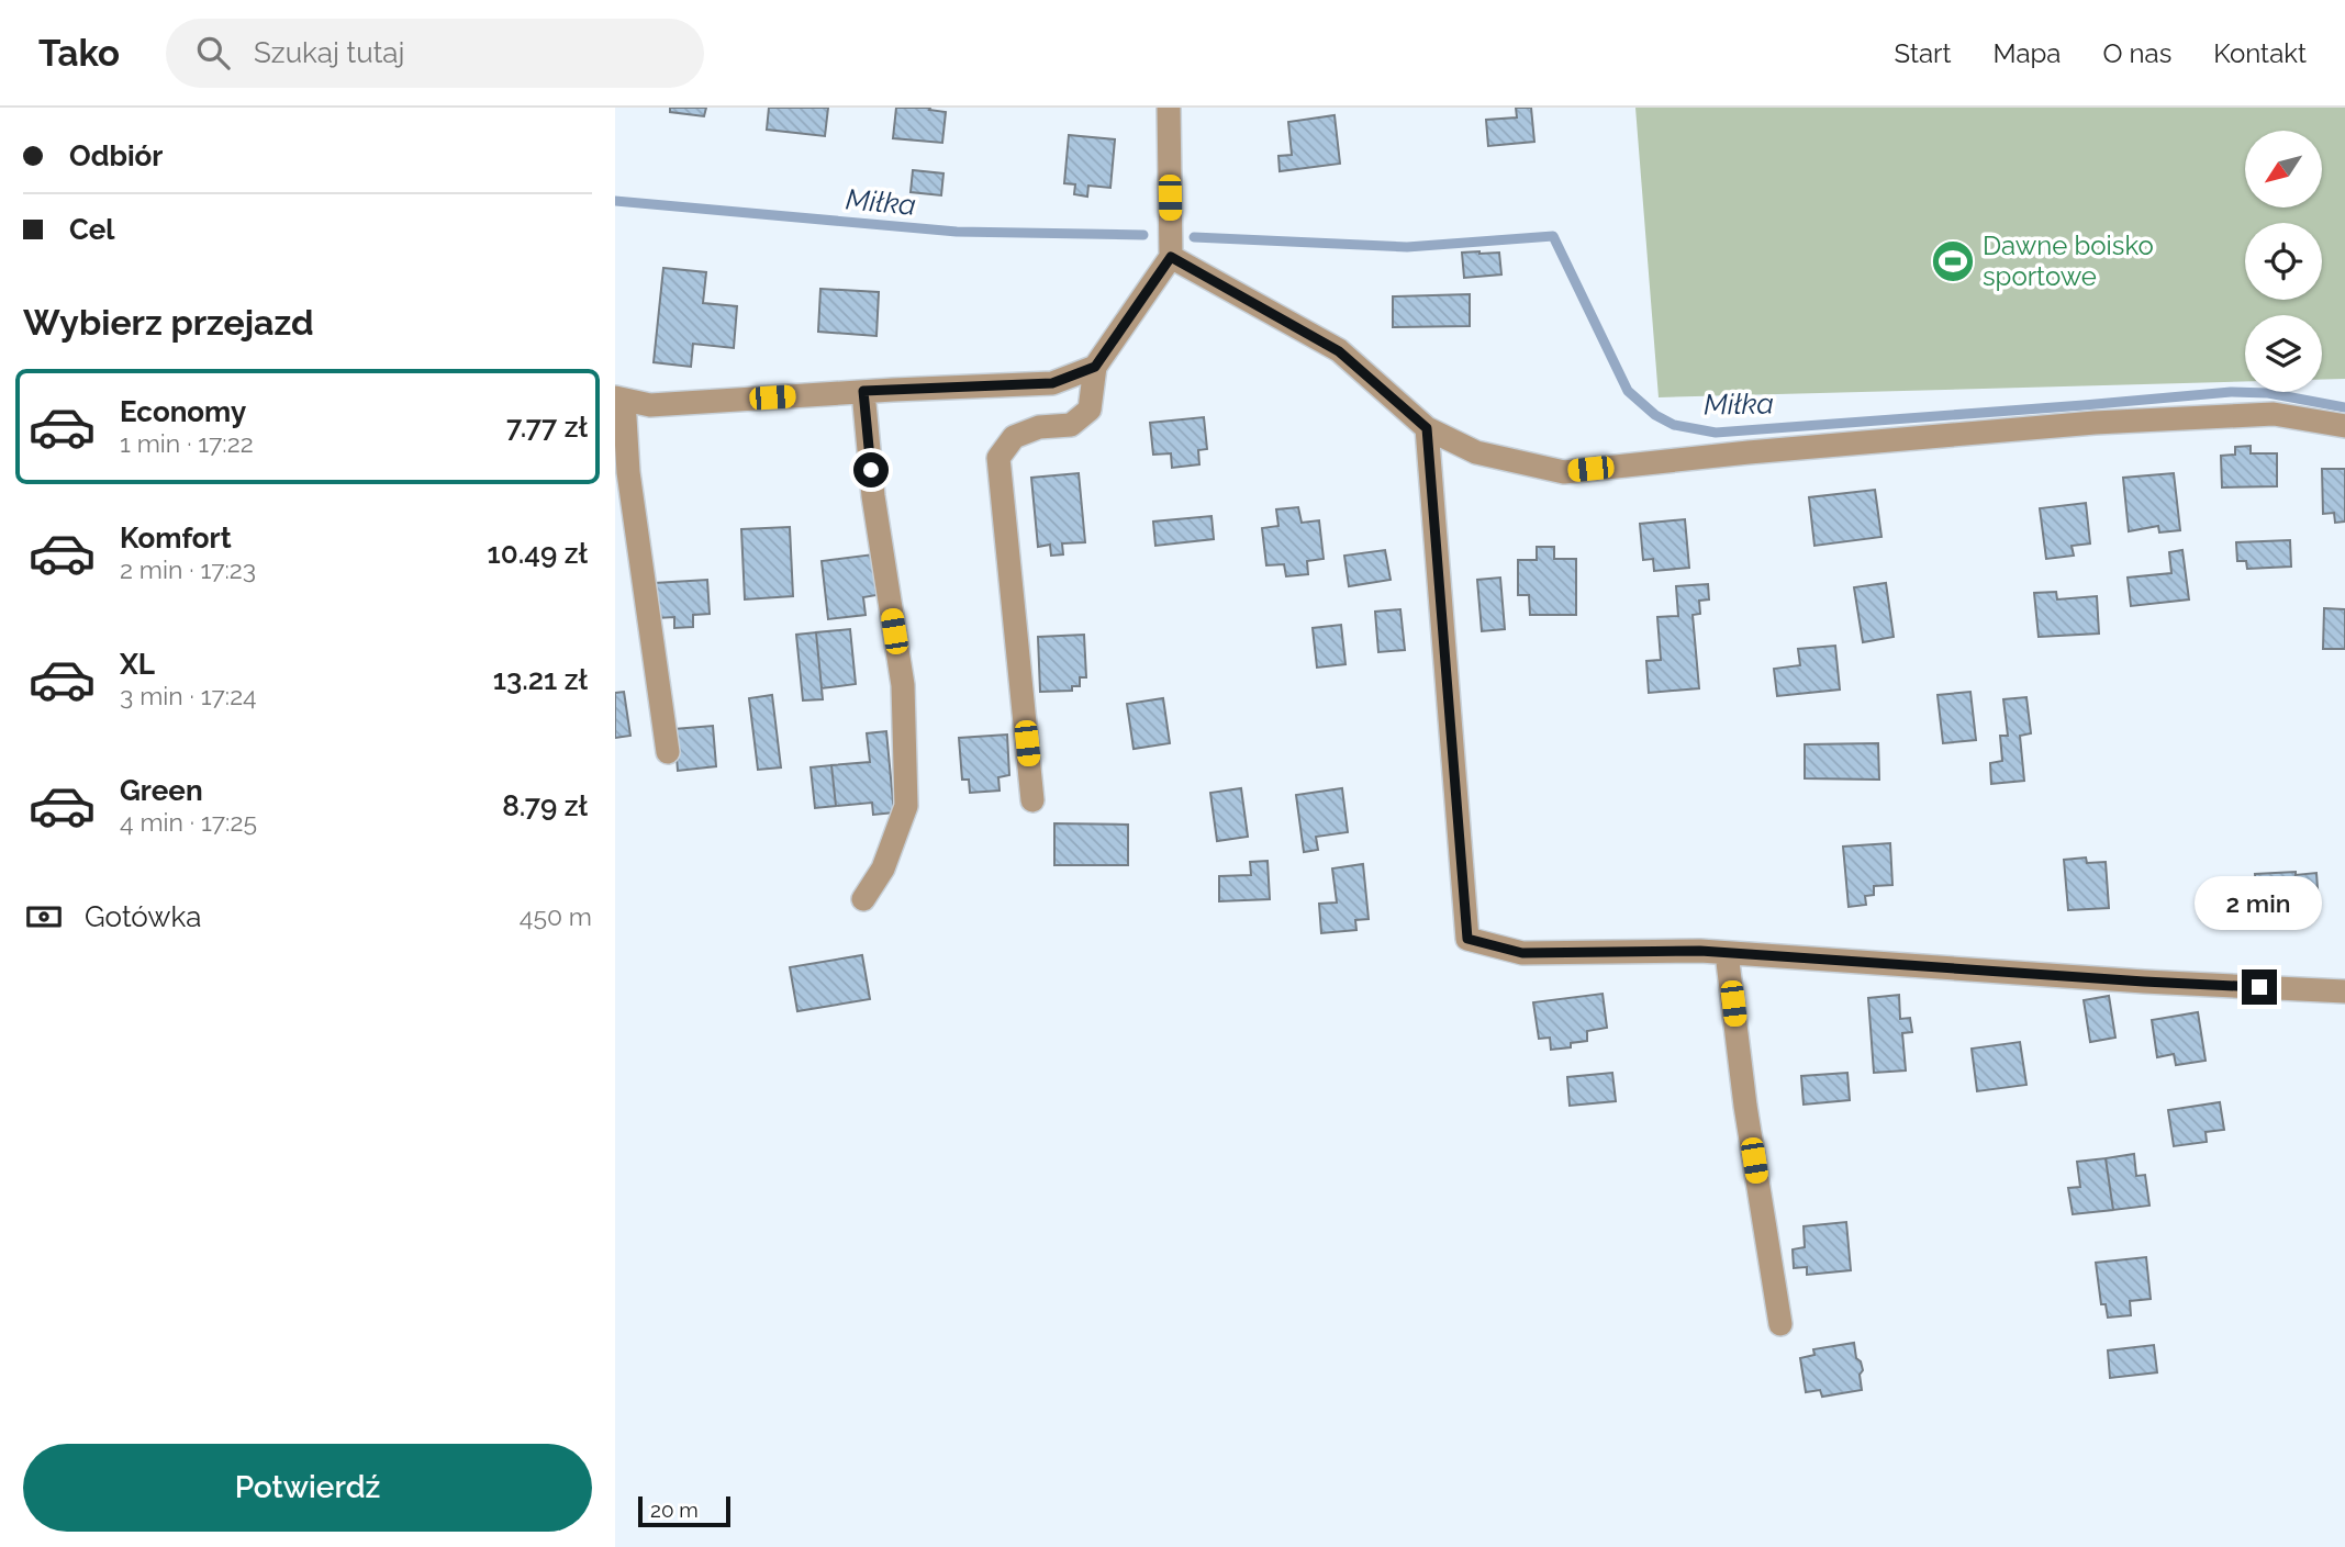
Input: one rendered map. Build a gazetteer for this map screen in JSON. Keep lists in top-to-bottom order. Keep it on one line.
{"water":["Miłka"],"places":{"sports":["Dawne boisko sportowe"]},"scale_bar":"20 m","north":"bottom left","page":{"header":"Tako","search":"Szukaj tutaj","nav":["Start","Mapa","O nas","Kontakt"],"banner":["Odbiór","Cel"],"heading":"Wybierz przejazd","list":[{"name":"Economy","note":"1 min · 17:22","value":"7.77 zł"},{"name":"Komfort","note":"2 min · 17:23","value":"10.49 zł"},{"name":"XL","note":"3 min · 17:24","value":"13.21 zł"},{"name":"Green","note":"4 min · 17:25","value":"8.79 zł"}],"pay":["Gotówka","450 m"],"bubble":"2 min","buttons":"Potwierdź","scale":"20 m"}}
